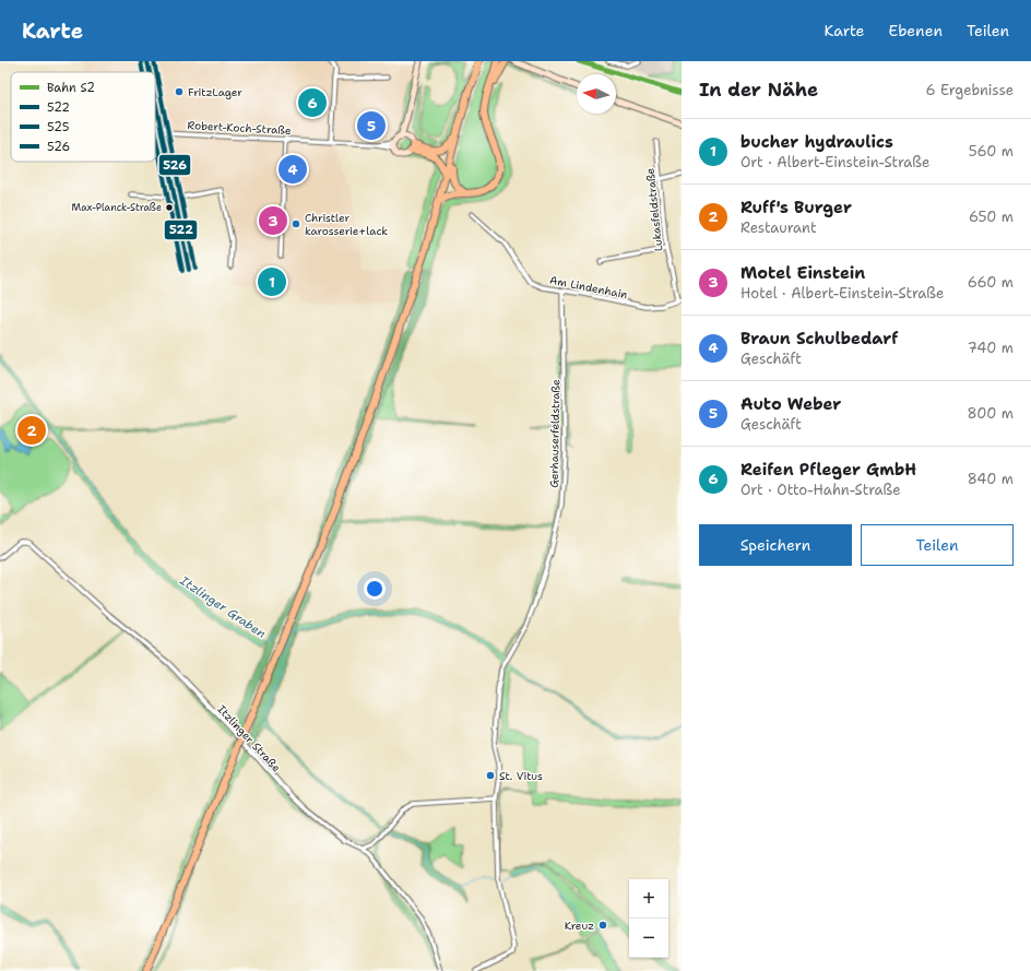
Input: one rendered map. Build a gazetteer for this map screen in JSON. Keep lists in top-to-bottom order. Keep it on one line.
{"streets":{"street":["Robert-Koch-Straße","Lukasfeldstraße","Am Lindenhain","Gerhauserfeldstraße","Itzlinger Straße"]},"crossings":[["Lukasfeldstraße","Am Lindenhain"],["Am Lindenhain","Gerhauserfeldstraße"]],"water":["Itzlinger Graben"],"places":["FritzLager","Max-Planck-Straße","Christler karosserie+lack","St. Vitus","Kreuz"],"lines":["rail line S2","transit line 522","transit line 526","transit line 525"],"legend":["Bahn S2","522","525","526"],"north":"left","page":{"header":"Karte","nav":["Karte","Ebenen","Teilen"],"heading":["In der Nähe","6 Ergebnisse"],"pins":["6","5","4","3","1","2"],"list":[{"mark":"1","name":"bucher hydraulics","note":"Ort · Albert-Einstein-Straße","value":"560 m"},{"mark":"2","name":"Ruff's Burger","note":"Restaurant","value":"650 m"},{"mark":"3","name":"Motel Einstein","note":"Hotel · Albert-Einstein-Straße","value":"660 m"},{"mark":"4","name":"Braun Schulbedarf","note":"Geschäft","value":"740 m"},{"mark":"5","name":"Auto Weber","note":"Geschäft","value":"800 m"},{"mark":"6","name":"Reifen Pfleger GmbH","note":"Ort · Otto-Hahn-Straße","value":"840 m"}],"buttons":["Speichern","Teilen"],"map_buttons":["+","−"]}}
